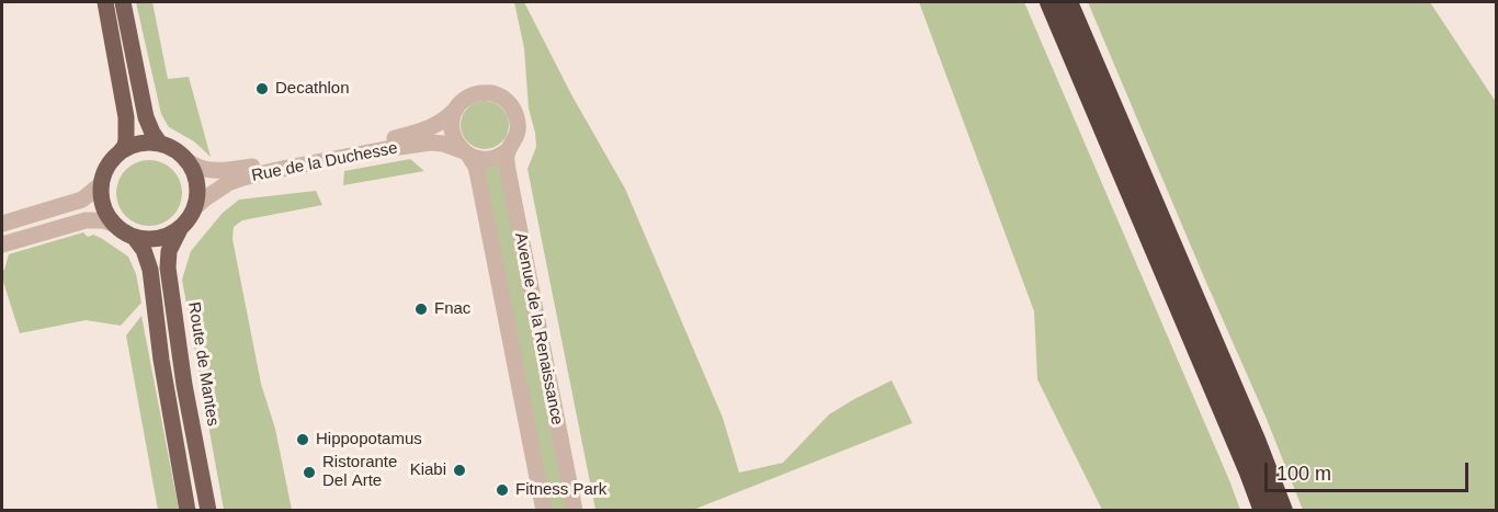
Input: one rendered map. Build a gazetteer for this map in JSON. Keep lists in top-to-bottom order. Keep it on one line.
{"streets":{"main road":["Route de Mantes"],"street":["Rue de la Duchesse","Avenue de la Renaissance"]},"crossings":[["Rue de la Duchesse","Avenue de la Renaissance"],["Rue de la Duchesse","Route de Mantes"]],"places":["Decathlon","Fnac","Hippopotamus","Kiabi","Ristorante Del Arte","Fitness Park"],"scale_bar":"100 m"}
